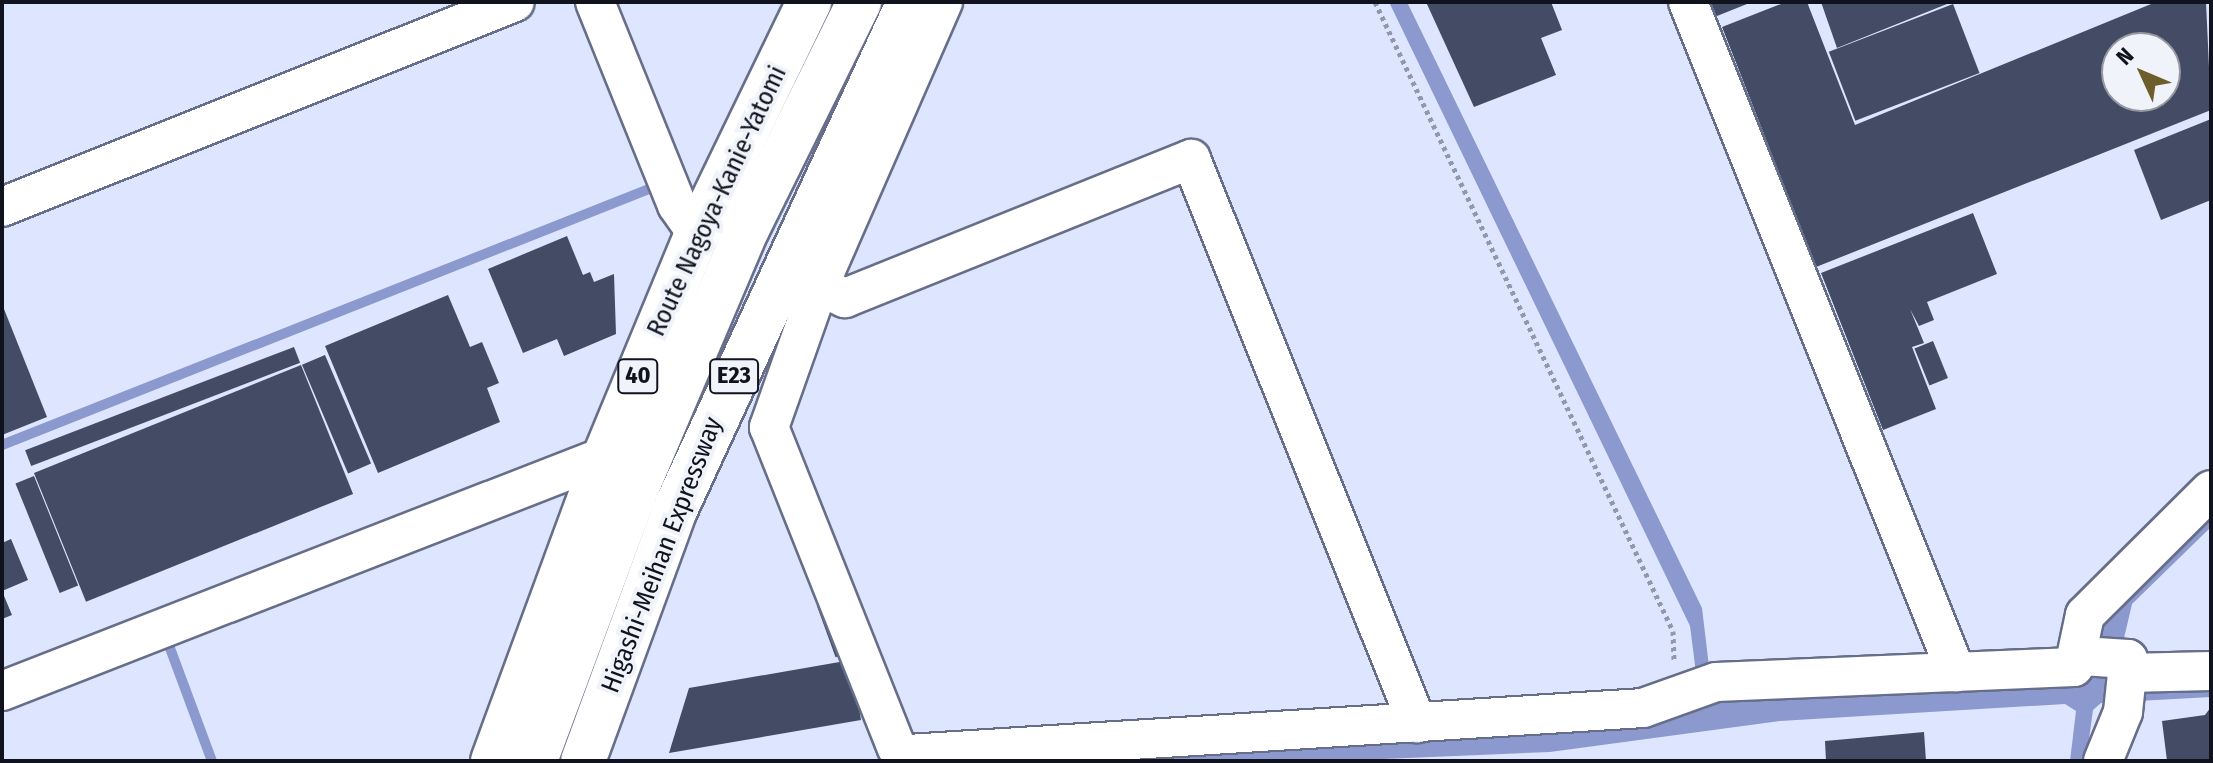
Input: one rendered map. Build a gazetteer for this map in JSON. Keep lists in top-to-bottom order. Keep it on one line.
{"streets":{"main road":["Route Nagoya-Kanie-Yatomi","40","E23","Higashi-Meihan Expressway"]},"crossings":[["Route Nagoya-Kanie-Yatomi","Higashi-Meihan Expressway"]],"north":"top left"}
